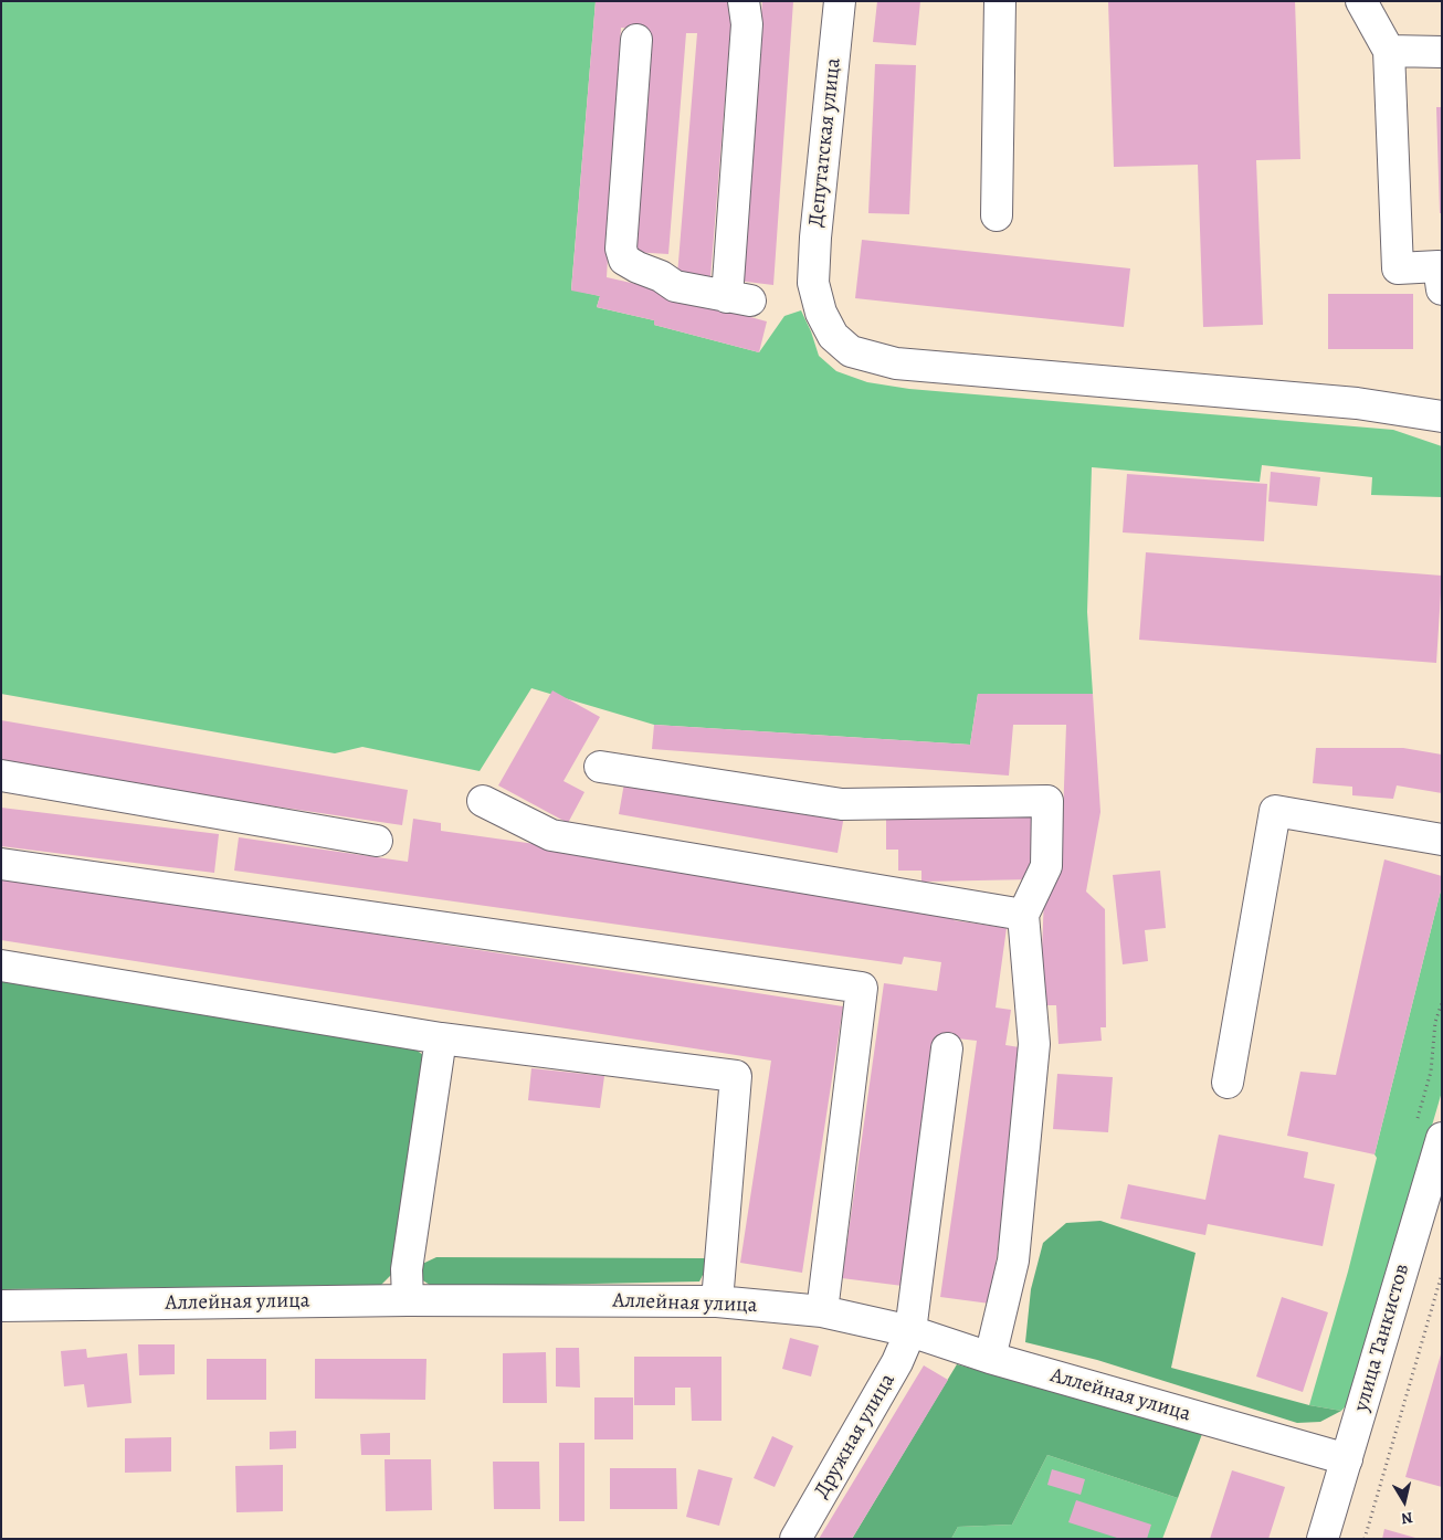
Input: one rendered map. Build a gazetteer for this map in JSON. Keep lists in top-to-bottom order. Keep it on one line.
{"streets":{"street":["Депутатская улица","Аллейная улица","улица Танкистов","Дружная улица"]},"crossings":[["Аллейная улица","улица Танкистов"],["Аллейная улица","Дружная улица"]],"north":"bottom"}
